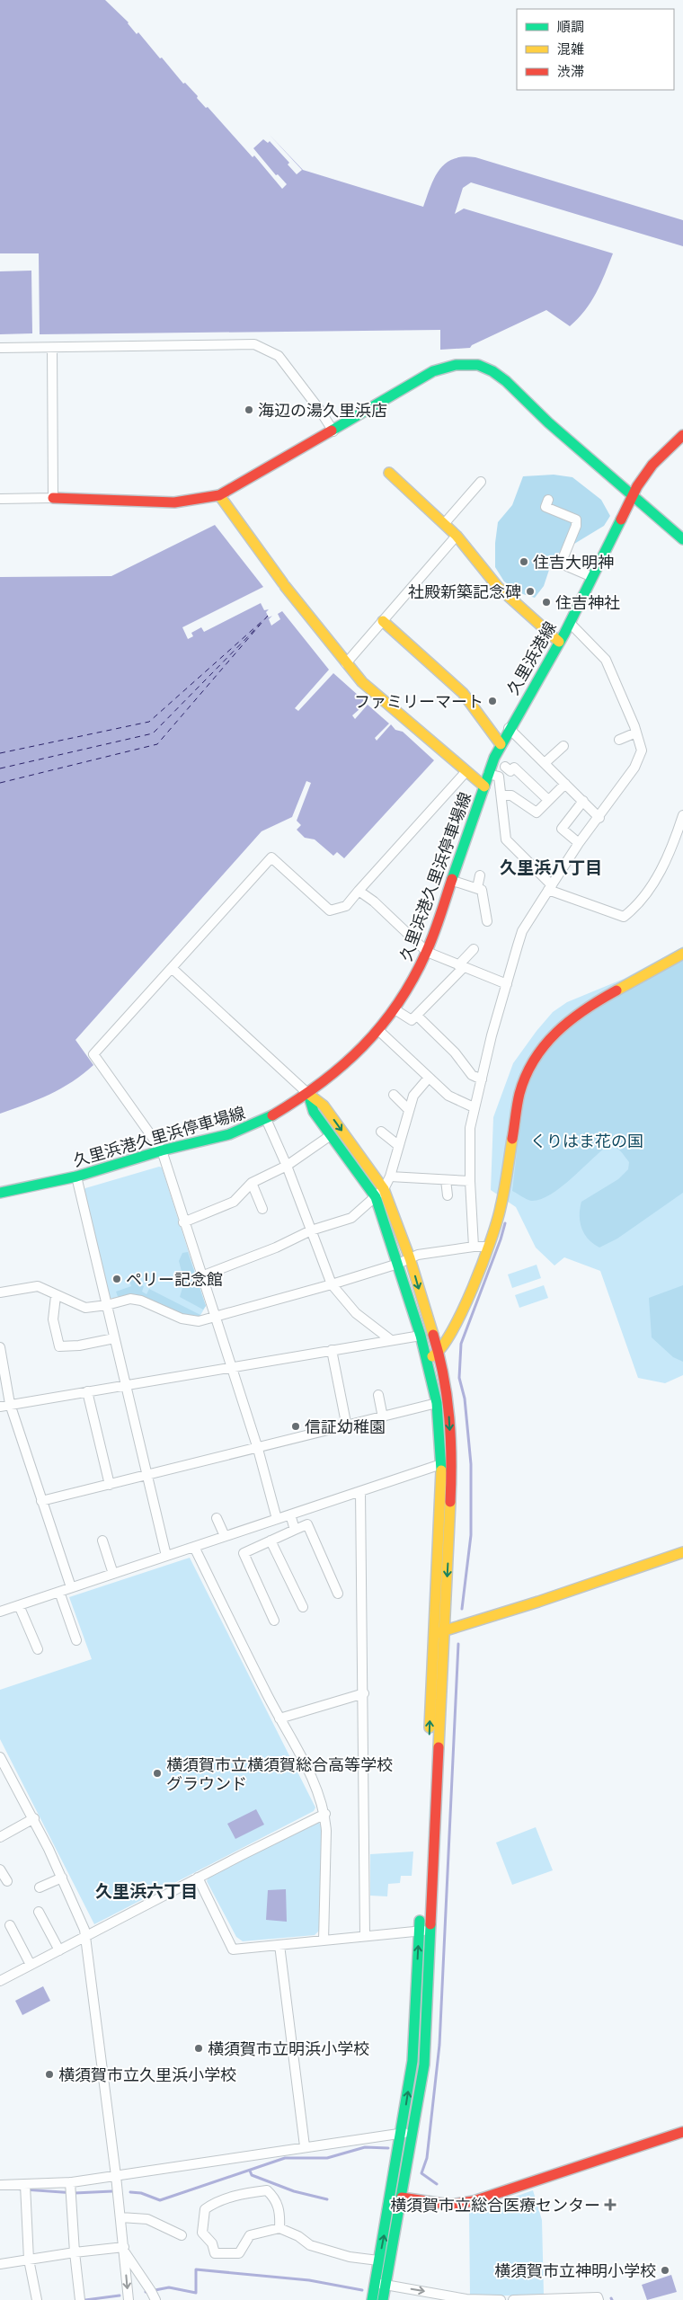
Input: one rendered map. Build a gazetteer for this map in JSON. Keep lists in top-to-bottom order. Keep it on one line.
{"streets":{"street":["久里浜港線","久里浜港久里浜停車場線"]},"crossings":[["久里浜港線","久里浜港久里浜停車場線"]],"districts":["久里浜八丁目","久里浜六丁目"],"parks":["くりはま花の国"],"places":{"other":["海辺の湯久里浜店","住吉大明神","社殿新築記念碑","住吉神社","ファミリーマート","ペリー記念館","信証幼稚園","横須賀市立横須賀総合高等学校 グラウンド","横須賀市立明浜小学校","横須賀市立久里浜小学校","横須賀市立神明小学校"],"health":["横須賀市立総合医療センター"]},"legend":["順調","混雑","渋滞"]}
